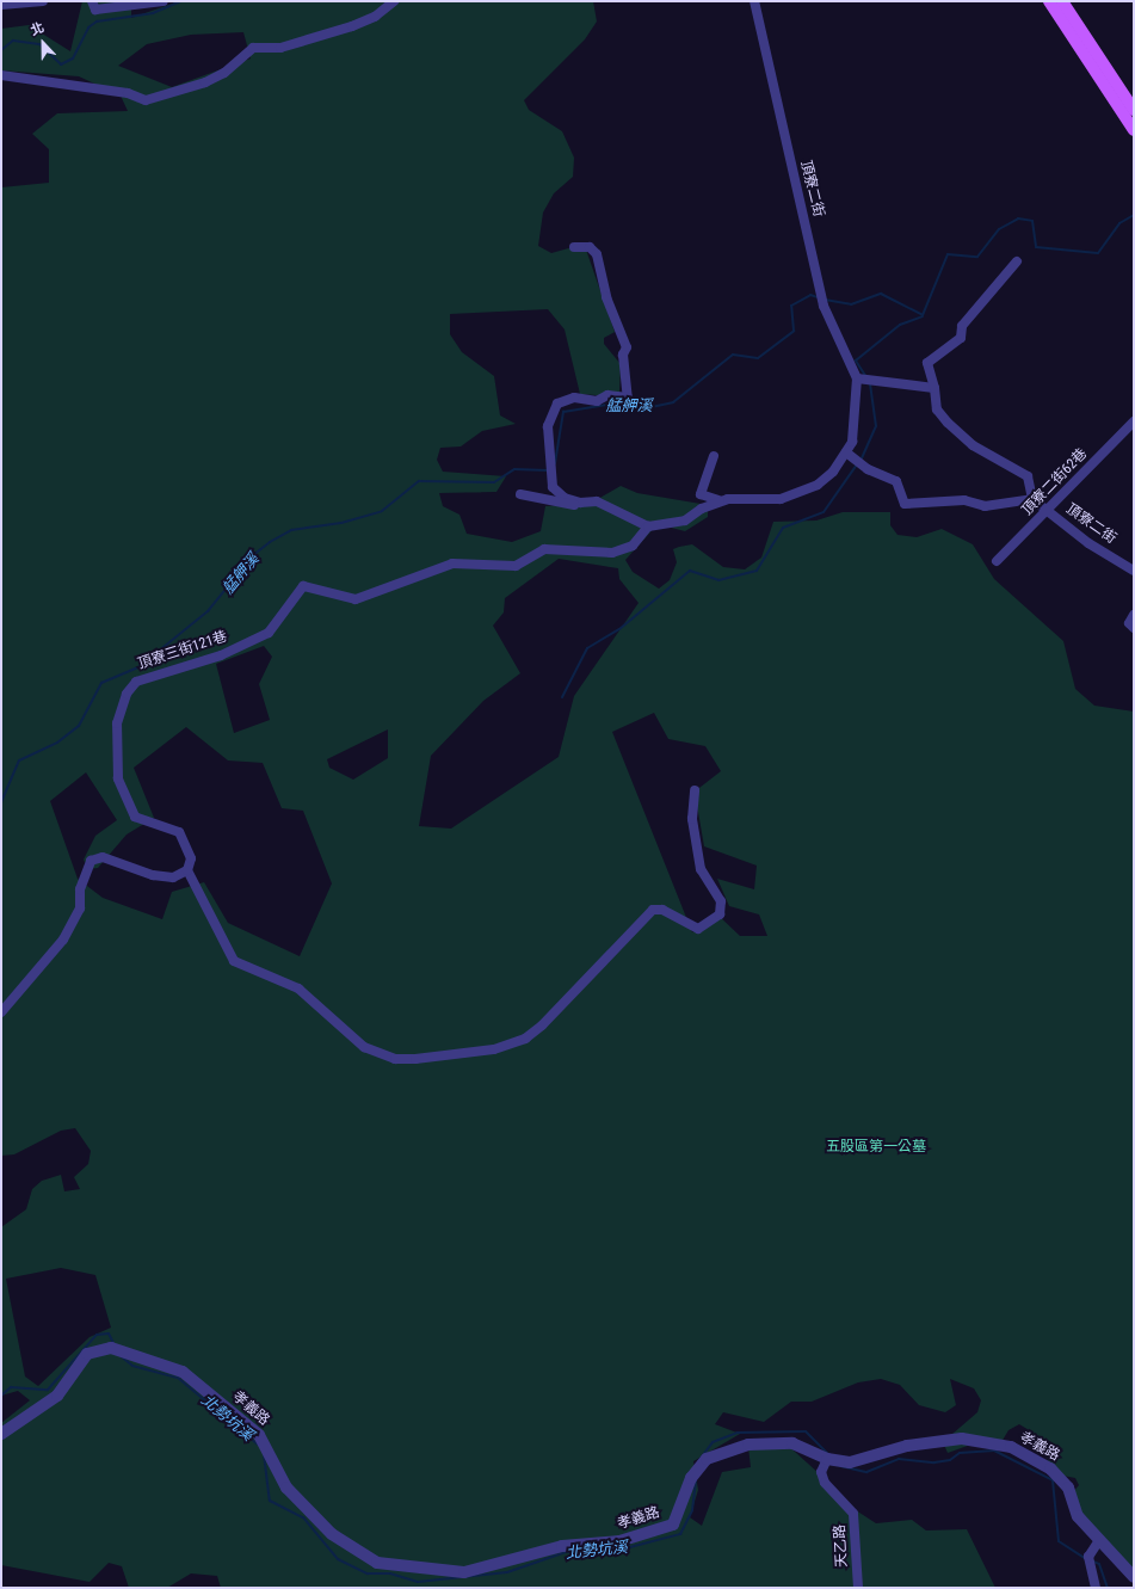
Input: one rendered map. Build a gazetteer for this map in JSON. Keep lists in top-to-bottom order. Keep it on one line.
{"streets":{"street":["頂寮二街","頂寮二街62巷","頂寮三街121巷","孝義路","天乙路"]},"crossings":[["頂寮二街","頂寮二街62巷"],["孝義路","天乙路"]],"water":["艋舺溪","北勢坑溪"],"parks":["五股區第一公墓"],"north":"top"}
